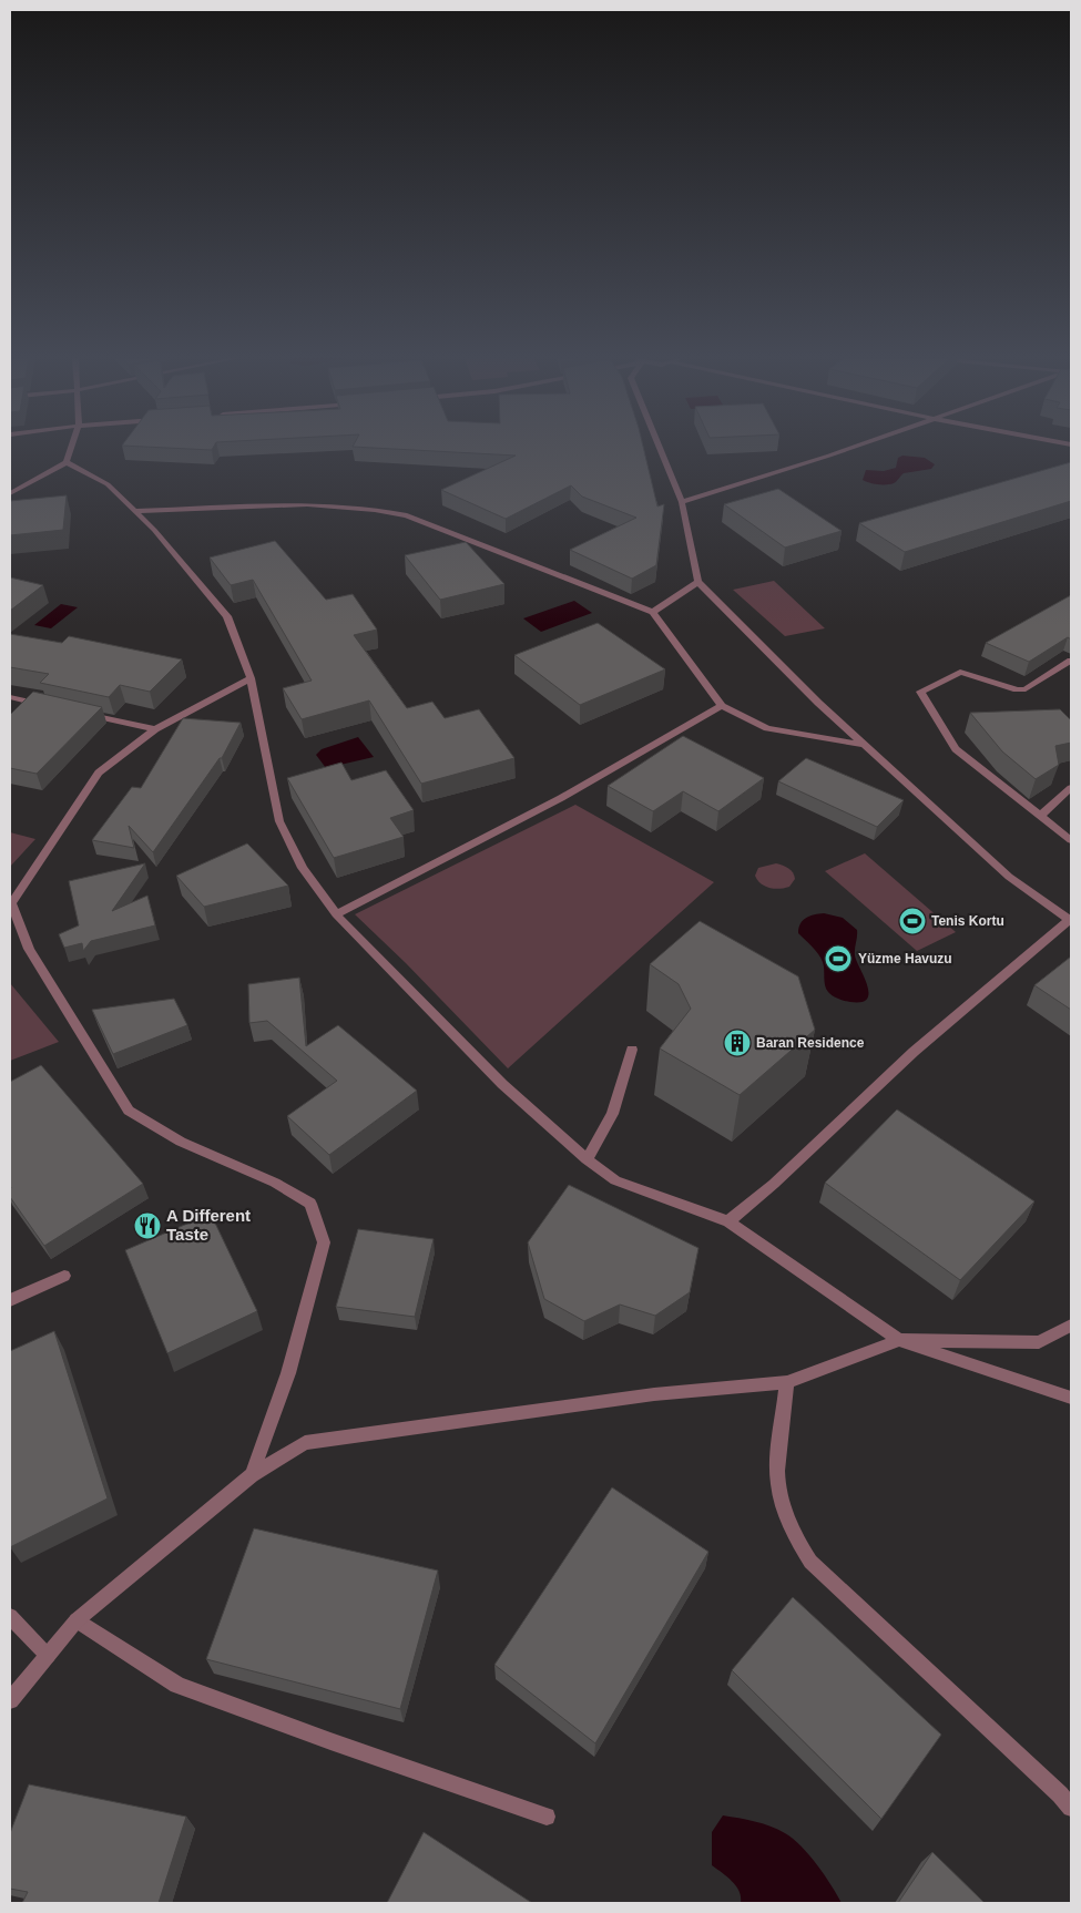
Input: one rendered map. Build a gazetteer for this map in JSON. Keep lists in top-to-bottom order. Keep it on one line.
{"places":{"sports":["Tenis Kortu","Yüzme Havuzu"],"building":["Baran Residence"],"restaurant":["A Different Taste"]}}
